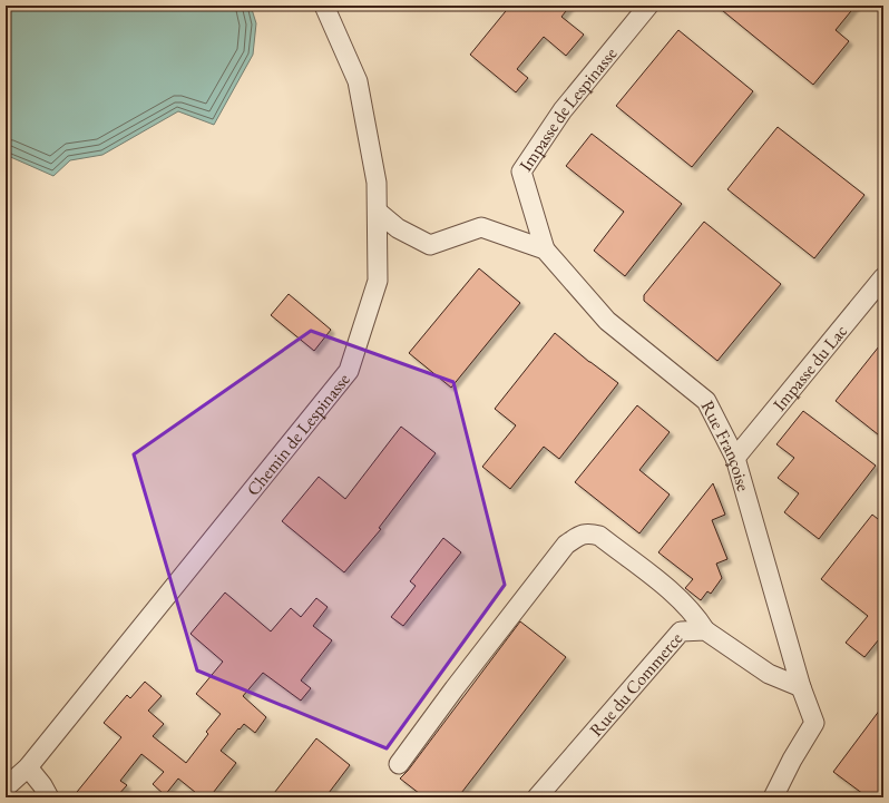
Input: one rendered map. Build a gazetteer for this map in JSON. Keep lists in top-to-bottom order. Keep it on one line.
{"streets":{"street":["Impasse de Lespinasse","Impasse du Lac","Chemin de Lespinasse","Rue Françoise","Rue du Commerce"]},"crossings":[["Impasse de Lespinasse","Rue Françoise"],["Impasse du Lac","Rue Françoise"],["Chemin de Lespinasse","Rue Françoise"],["Rue Françoise","Rue du Commerce"]]}
